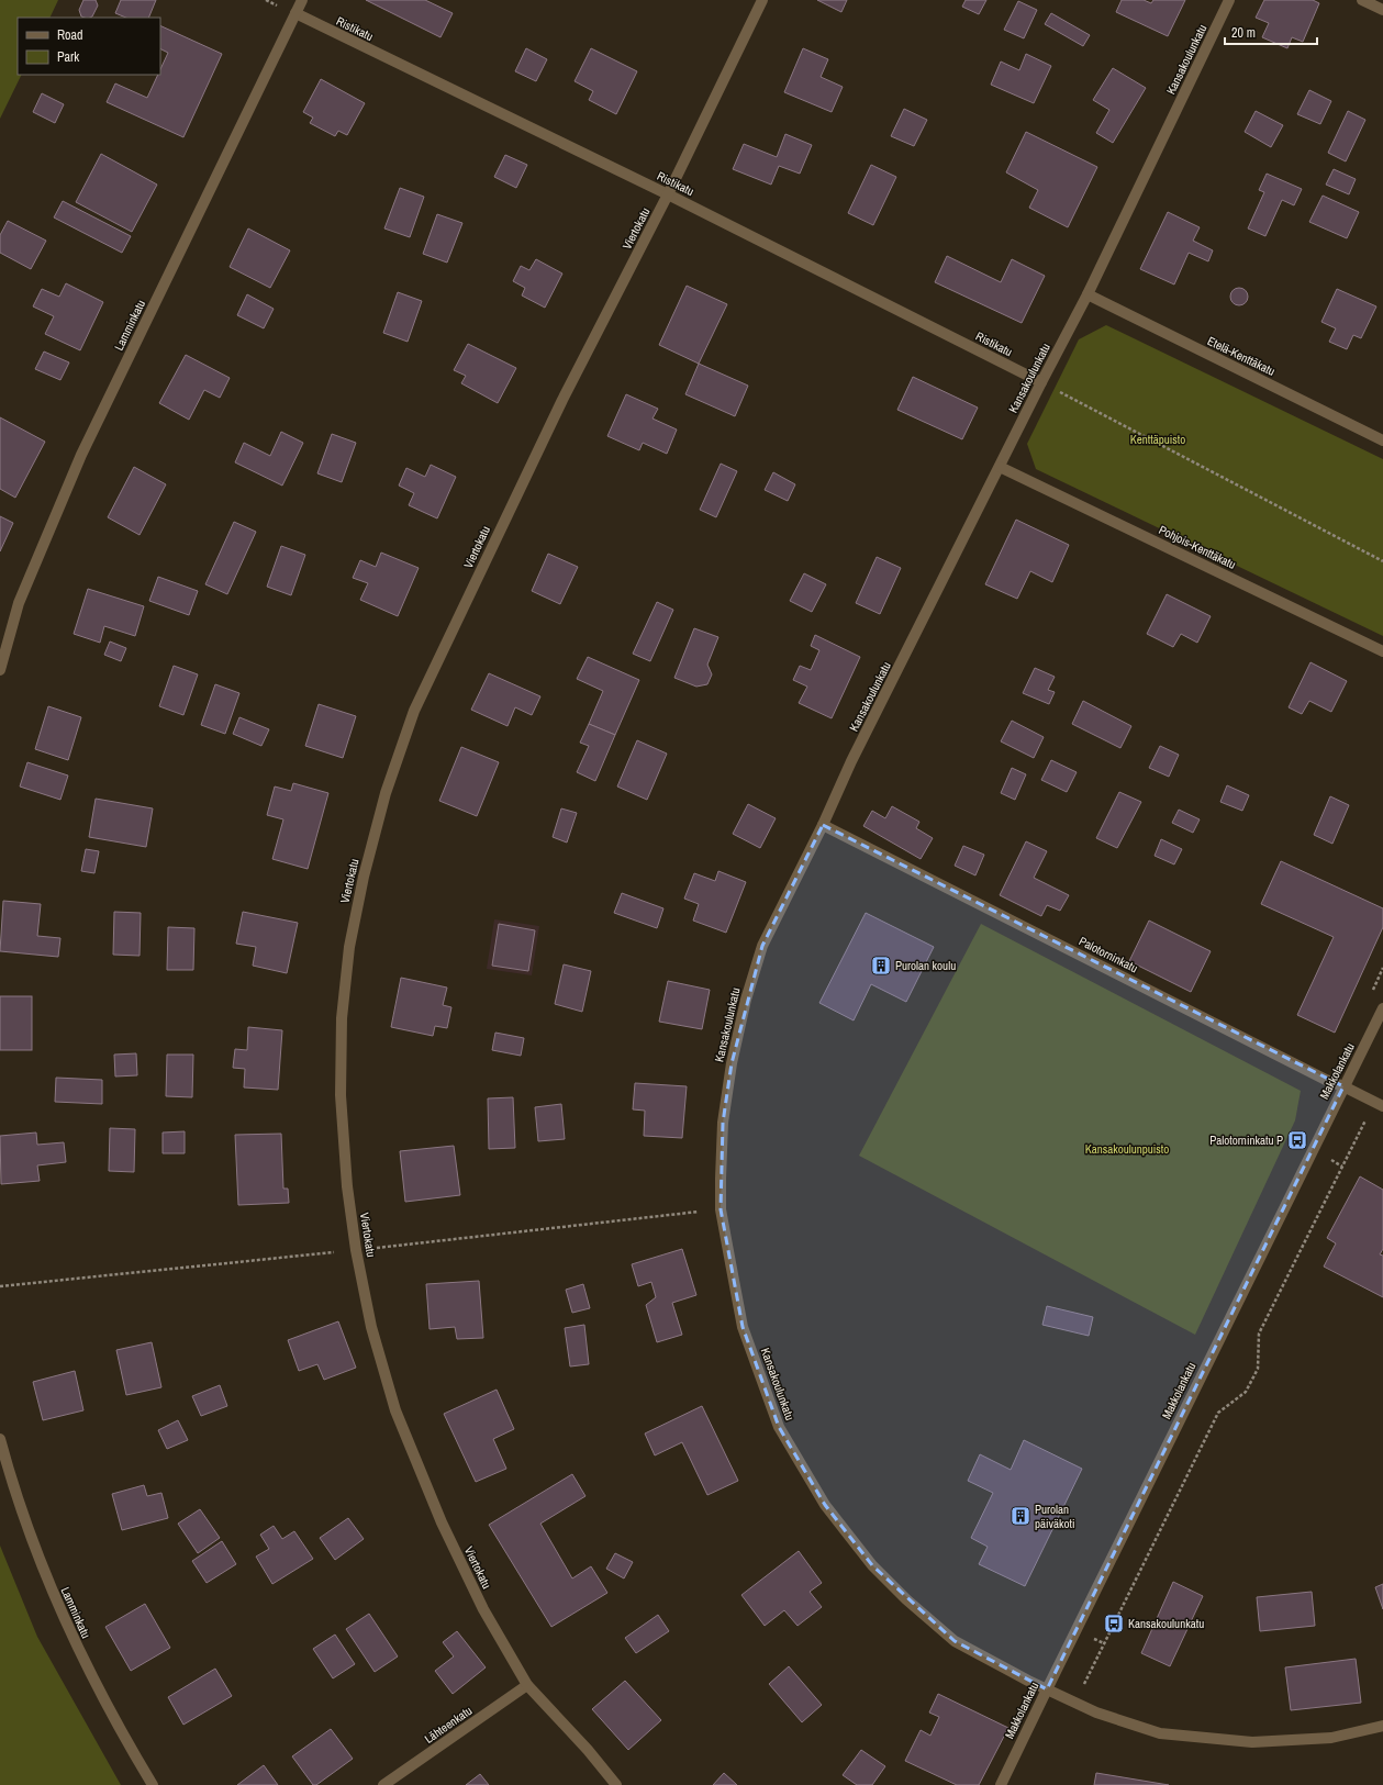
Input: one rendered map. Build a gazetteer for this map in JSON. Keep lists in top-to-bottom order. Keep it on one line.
{"streets":{"street":["Ristikatu","Kansakoulunkatu","Viertokatu","Lamminkatu","Etelä-Kenttäkatu","Pohjois-Kenttäkatu","Palotorninkatu","Makkolankatu","Lähteenkatu"]},"crossings":[["Ristikatu","Kansakoulunkatu"],["Ristikatu","Viertokatu"],["Ristikatu","Lamminkatu"],["Kansakoulunkatu","Etelä-Kenttäkatu"],["Kansakoulunkatu","Pohjois-Kenttäkatu"],["Kansakoulunkatu","Palotorninkatu"],["Kansakoulunkatu","Makkolankatu"],["Viertokatu","Lähteenkatu"],["Palotorninkatu","Makkolankatu"]],"parks":["Kenttäpuisto","Kansakoulunpuisto"],"places":{"building":["Purolan koulu","Purolan päiväkoti"],"bus stop":["Palotorninkatu P","Kansakoulunkatu"]},"legend":["Road","Park"],"scale_bar":"20 m"}
